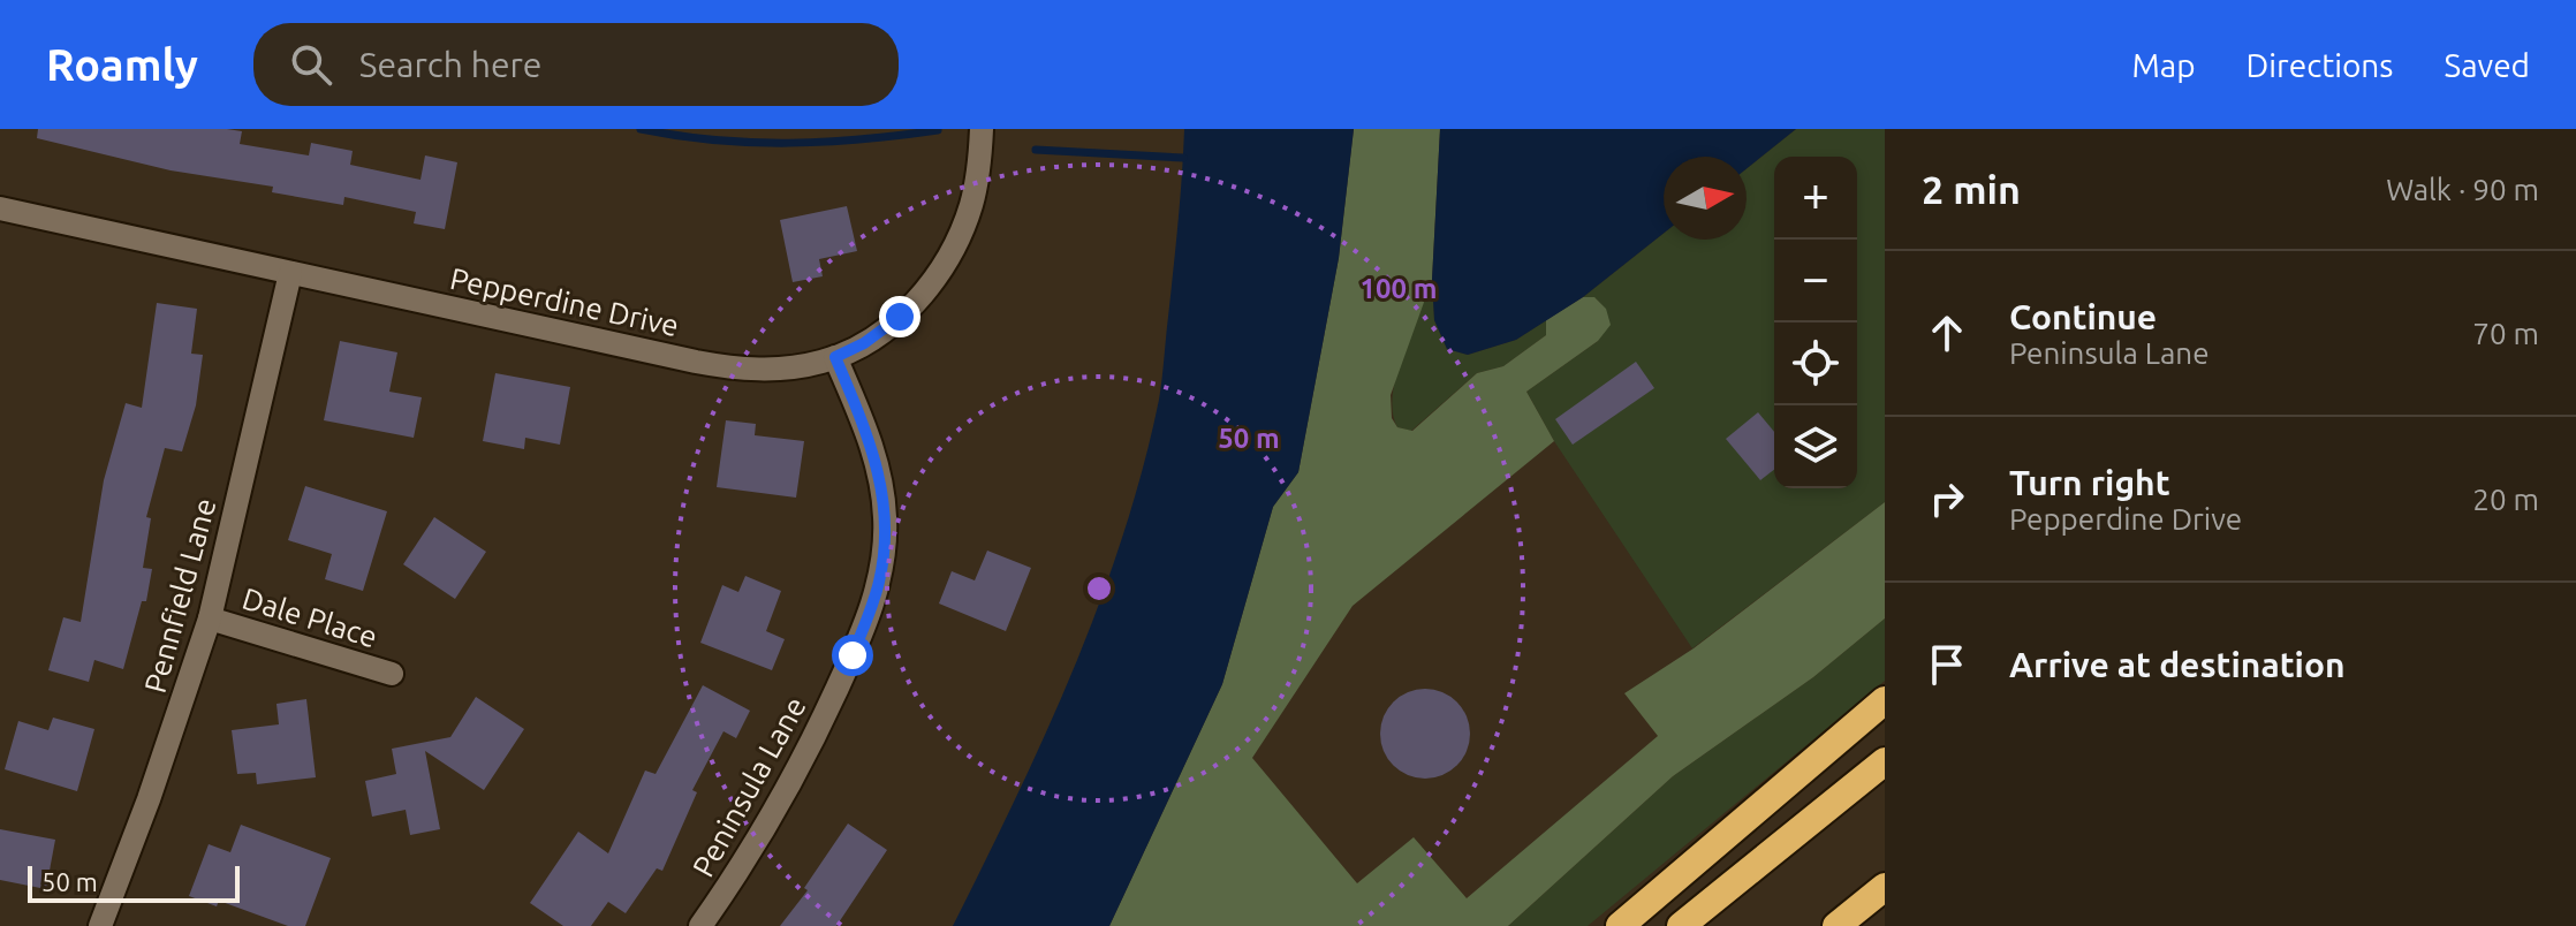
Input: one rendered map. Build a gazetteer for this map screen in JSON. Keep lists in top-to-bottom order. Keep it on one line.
{"streets":{"street":["Pepperdine Drive","Pennfield Lane","Dale Place","Peninsula Lane"]},"crossings":[["Pepperdine Drive","Pennfield Lane"],["Pepperdine Drive","Peninsula Lane"],["Pennfield Lane","Dale Place"]],"scale_bar":"50 m","north":"right","page":{"header":"Roamly","search":"Search here","nav":["Map","Directions","Saved"],"heading":["2 min","Walk · 90 m"],"map_buttons":["+","−"],"list":[["Continue","Peninsula Lane","70 m"],["Turn right","Pepperdine Drive","20 m"],"Arrive at destination"],"scale":"50 m"},"rings":["100 m","50 m"]}
